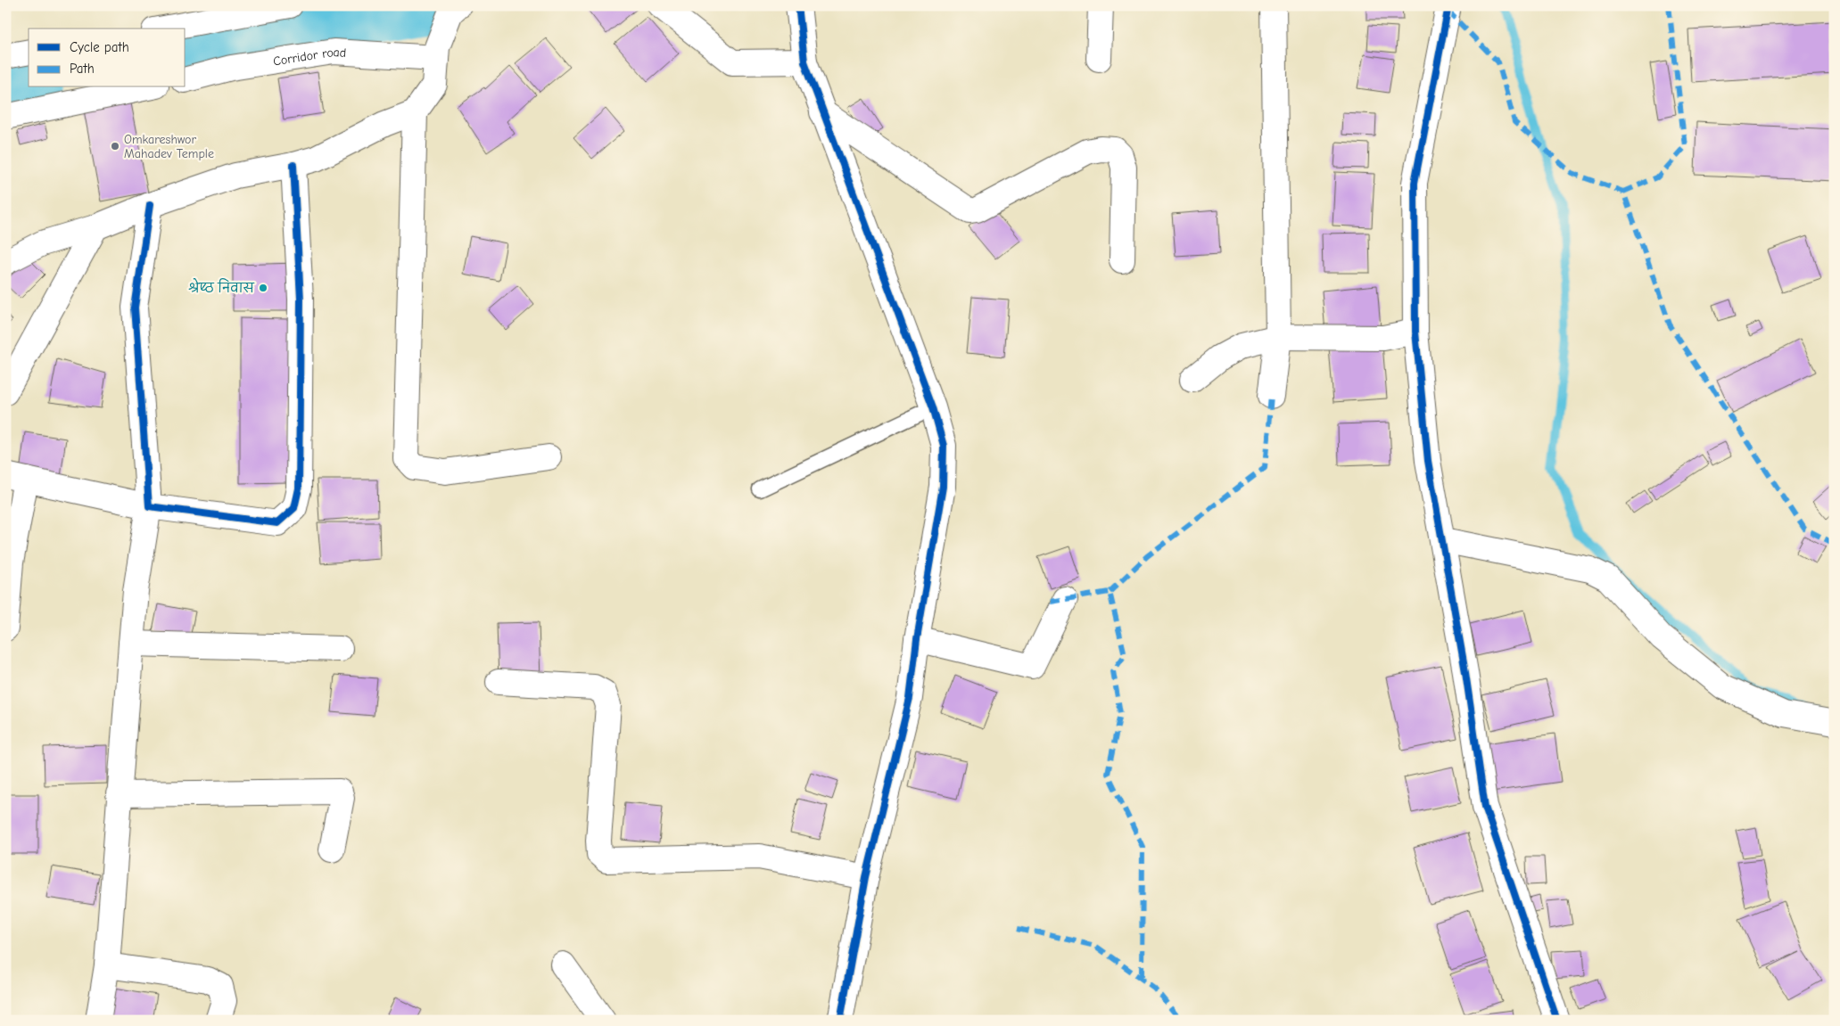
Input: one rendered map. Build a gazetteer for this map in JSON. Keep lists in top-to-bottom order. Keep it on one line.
{"streets":{"street":["Corridor road"]},"places":["Omkareshwor Mahadev Temple","श्रेष्ठ निवास"],"legend":["Cycle path","Path"]}
